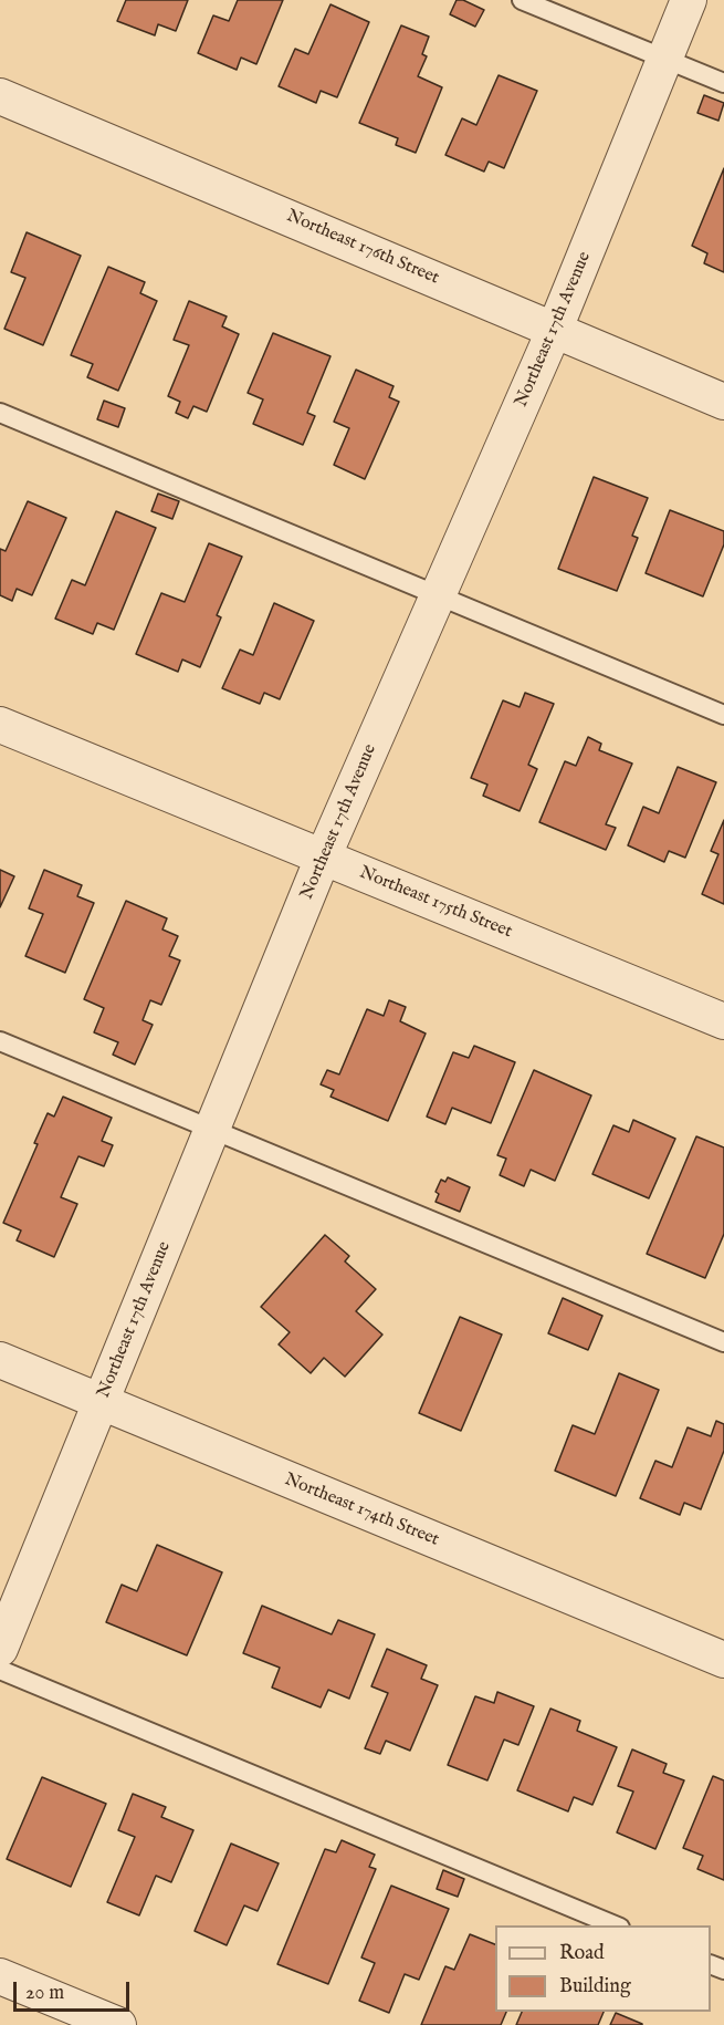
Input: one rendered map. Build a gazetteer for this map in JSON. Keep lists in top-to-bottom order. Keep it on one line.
{"streets":{"street":["Northeast 176th Street","Northeast 17th Avenue","Northeast 175th Street","Northeast 174th Street"]},"crossings":[["Northeast 176th Street","Northeast 17th Avenue"],["Northeast 17th Avenue","Northeast 175th Street"],["Northeast 17th Avenue","Northeast 174th Street"]],"legend":["Road","Building"],"scale_bar":"20 m"}
